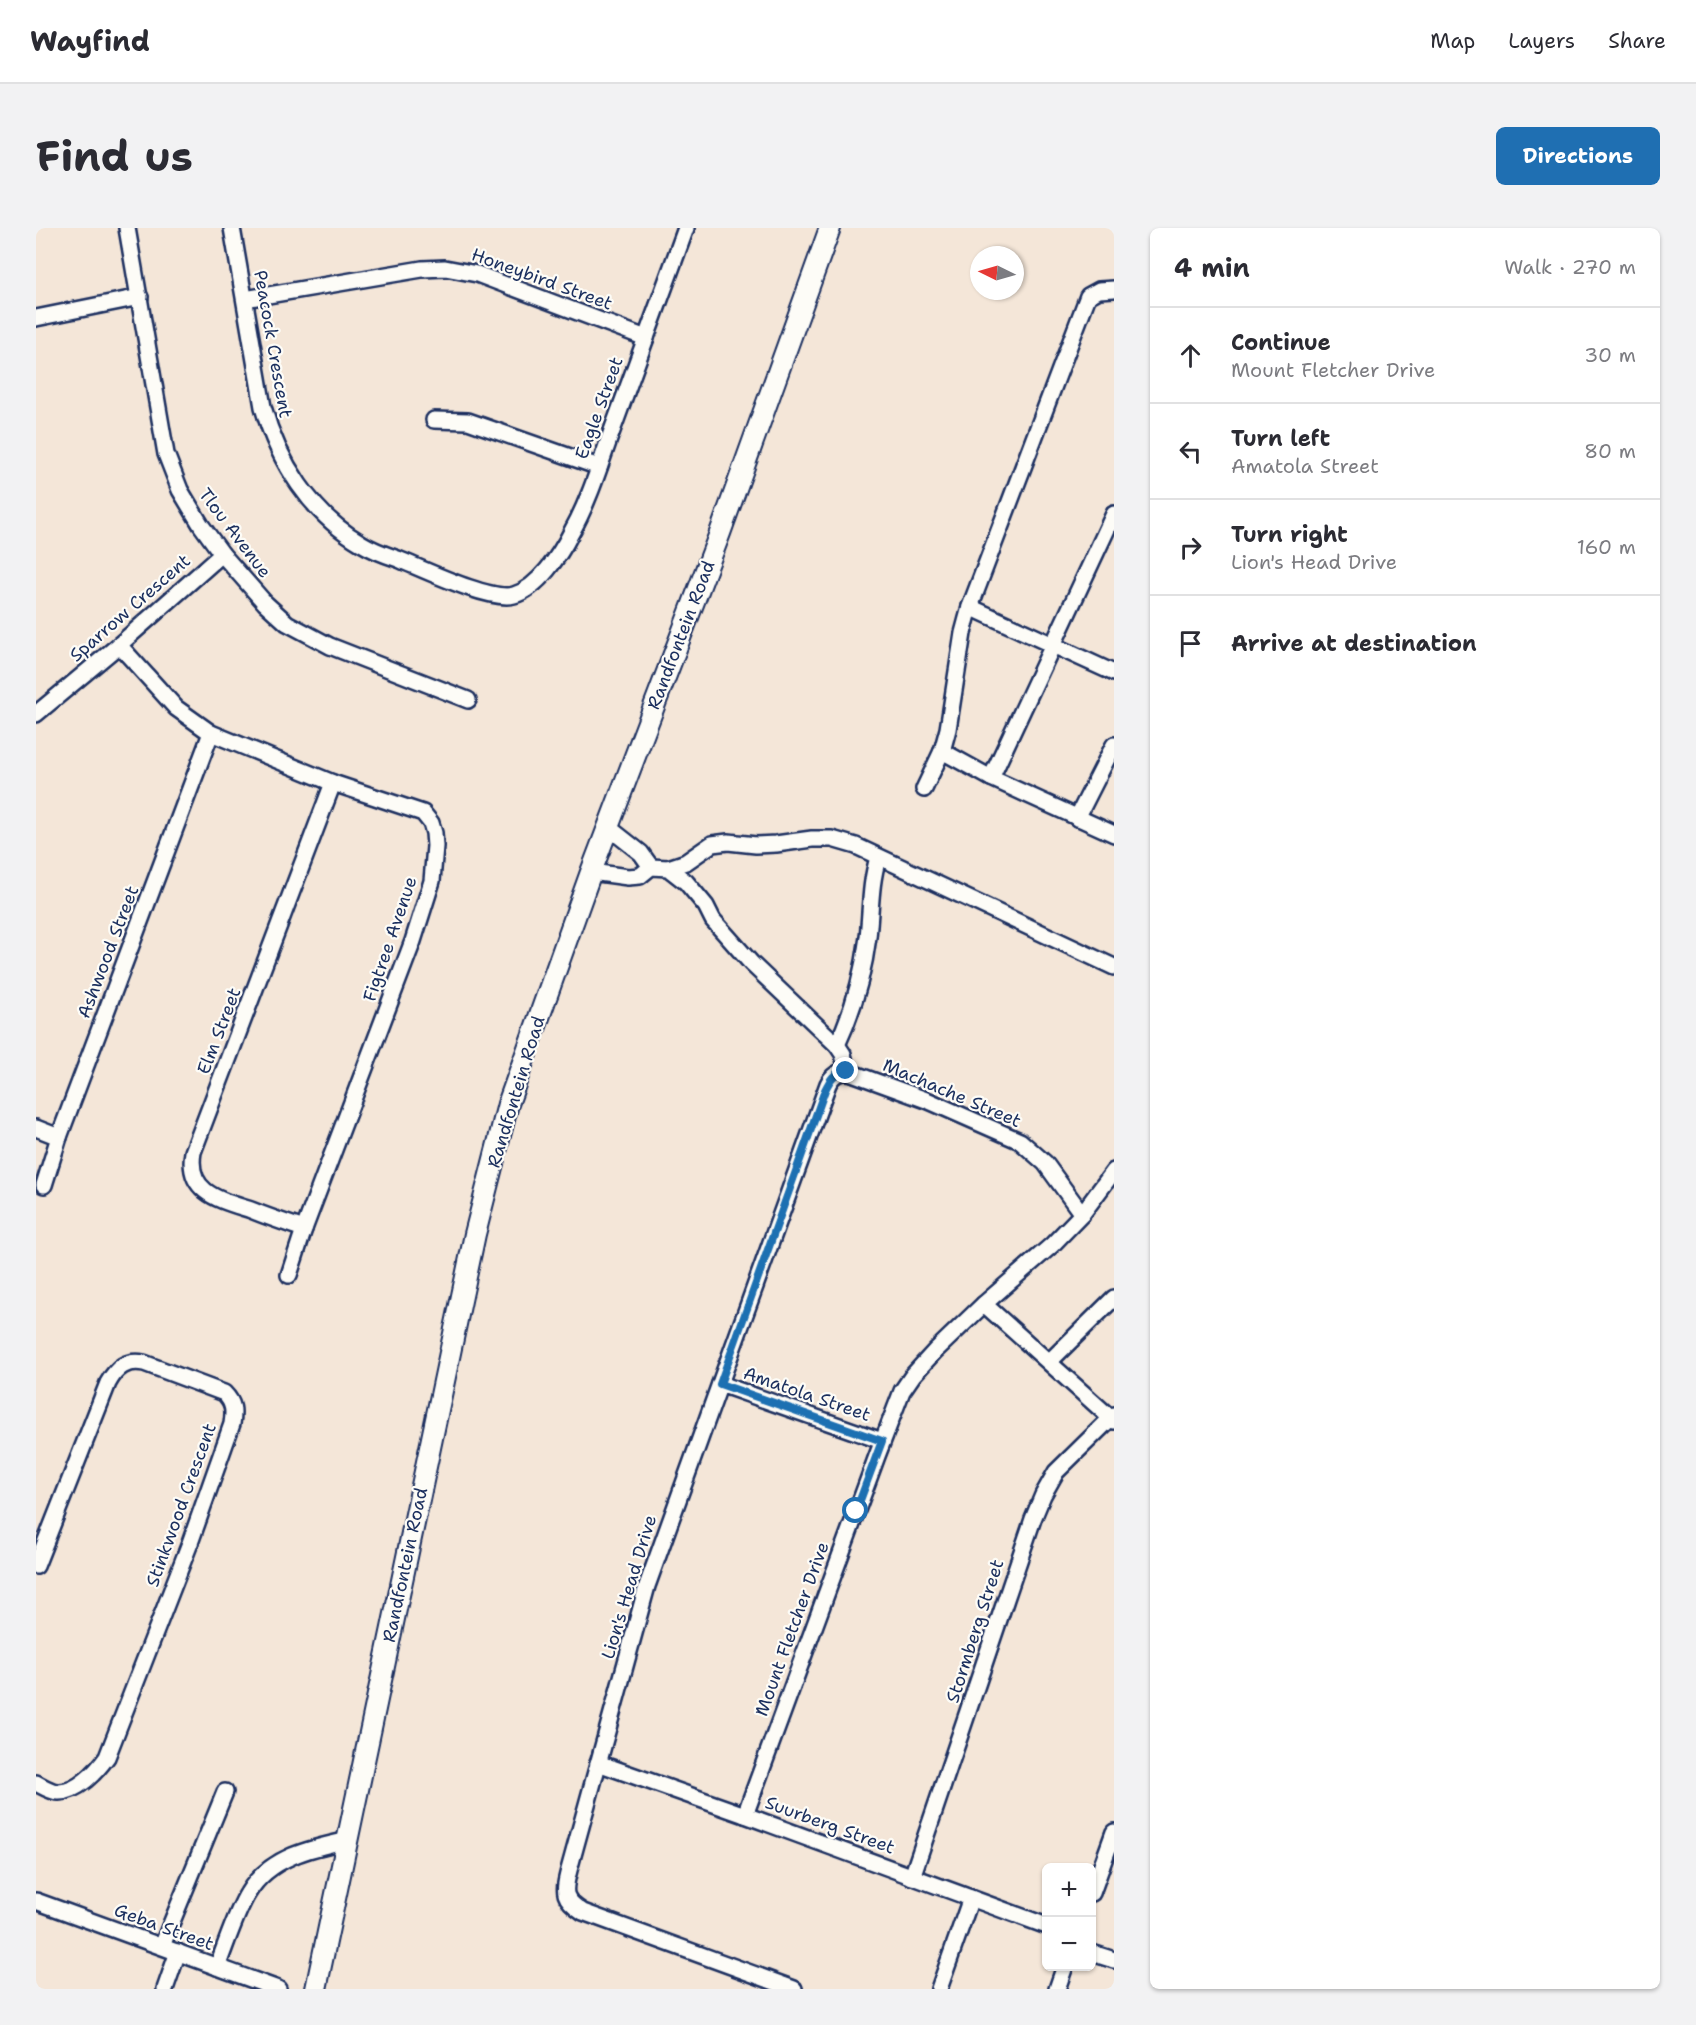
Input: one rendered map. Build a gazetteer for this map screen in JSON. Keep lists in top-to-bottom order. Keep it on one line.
{"streets":{"main road":["Randfontein Road"],"street":["Honeybird Street","Peacock Crescent","Eagle Street","Tlou Avenue","Sparrow Crescent","Figtree Avenue","Ashwood Street","Elm Street","Machache Street","Amatola Street","Stinkwood Crescent","Lion's Head Drive","Mount Fletcher Drive","Stormberg Street","Suurberg Street","Geba Street"]},"crossings":[["Honeybird Street","Peacock Crescent"],["Honeybird Street","Eagle Street"],["Peacock Crescent","Eagle Street"],["Tlou Avenue","Sparrow Crescent"],["Sparrow Crescent","Figtree Avenue"],["Figtree Avenue","Ashwood Street"],["Figtree Avenue","Elm Street"],["Machache Street","Lion's Head Drive"],["Machache Street","Mount Fletcher Drive"],["Amatola Street","Lion's Head Drive"],["Amatola Street","Mount Fletcher Drive"],["Lion's Head Drive","Suurberg Street"],["Mount Fletcher Drive","Suurberg Street"],["Stormberg Street","Suurberg Street"]],"north":"left","page":{"header":"Wayfind","nav":["Map","Layers","Share"],"buttons":"Directions","title":"Find us","heading":["4 min","Walk · 270 m"],"list":[["Continue","Mount Fletcher Drive","30 m"],["Turn left","Amatola Street","80 m"],["Turn right","Lion's Head Drive","160 m"],"Arrive at destination"],"map_buttons":["+","−"]}}
